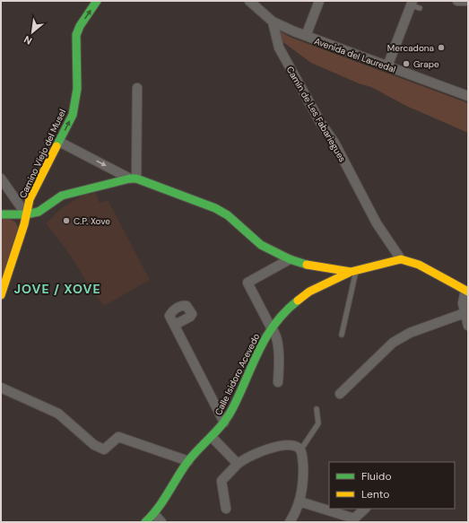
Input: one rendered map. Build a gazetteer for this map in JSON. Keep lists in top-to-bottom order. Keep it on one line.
{"streets":{"street":["Avenida del Lauredal","Camín de Les Fabariegues","Camino Viejo del Musel","Calle Isidoro Acevedo"]},"crossings":[["Avenida del Lauredal","Camín de Les Fabariegues"]],"districts":["JOVE / XOVE"],"places":["Mercadona","Grape","C.P. Xove"],"legend":["Fluido","Lento"],"north":"bottom left"}
